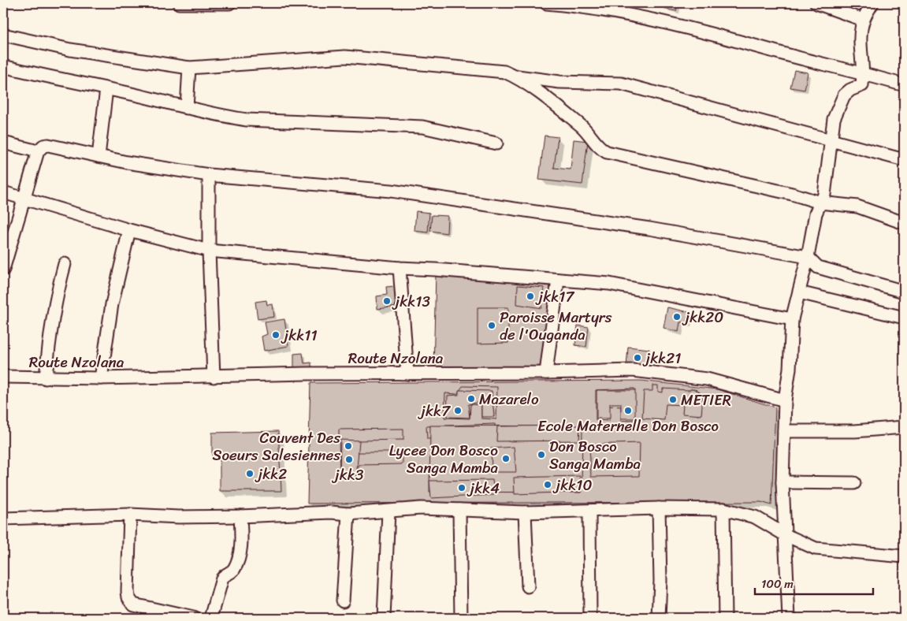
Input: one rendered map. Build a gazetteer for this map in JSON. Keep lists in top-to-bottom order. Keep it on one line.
{"streets":{"street":["Route Nzolana"]},"places":["jkk17","jkk13","jkk20","Paroisse Martyrs de l'Ouganda","jkk11","jkk21","Mazarelo","METIER","jkk7","Ecole Maternelle Don Bosco","Couvent Des Soeurs Salesiennes","Don Bosco Sanga Mamba","Lycee Don Bosco Sanga Mamba","jkk3","jkk2","jkk10","jkk4"],"scale_bar":"100 m"}
